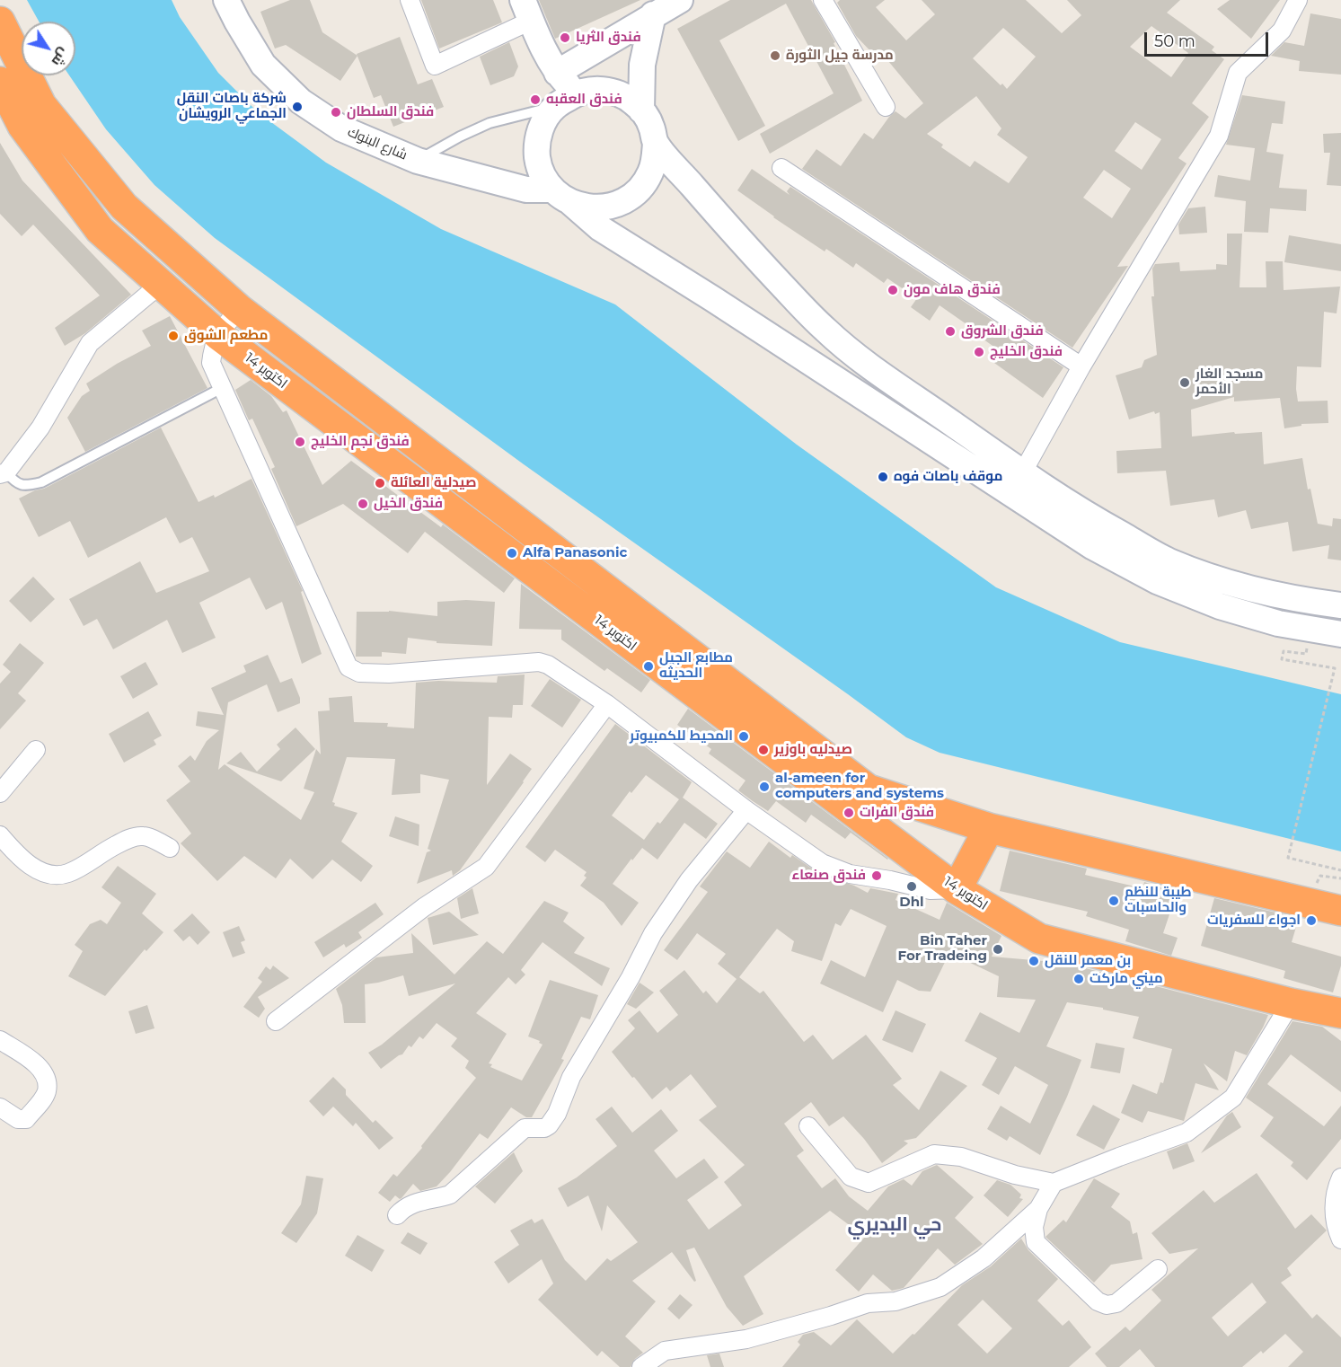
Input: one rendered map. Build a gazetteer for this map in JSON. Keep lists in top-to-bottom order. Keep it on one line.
{"streets":{"highway":["14 اكتوبر"],"main road":["شارع البنوك"]},"districts":["حي البديري"],"places":["فندق الثريا","مدرسة جيل الثورة","فندق العقبه","شركة باصات النقل الجماعي الرويشان","فندق السلطان","فندق هاف مون","فندق الشروق","مطعم الشوق","فندق الخليج","مسجد الغار الأحمر","فندق نجم الخليج","موقف باصات فوه","صيدلية العائلة","فندق الخيل","Alfa Panasonic","مطابع الجيل الحديثه","المحيط للكمبيوتر","صيدليه باوزير","al-ameen for computers and systems","فندق الفرات","فندق صنعاء","Dhl","طيبة للنظم والحاسبات","اجواء للسفريات","Bin Taher For Tradeing","بن معمر للنقل","ميني ماركت"],"scale_bar":"50 m","north":"bottom right"}
